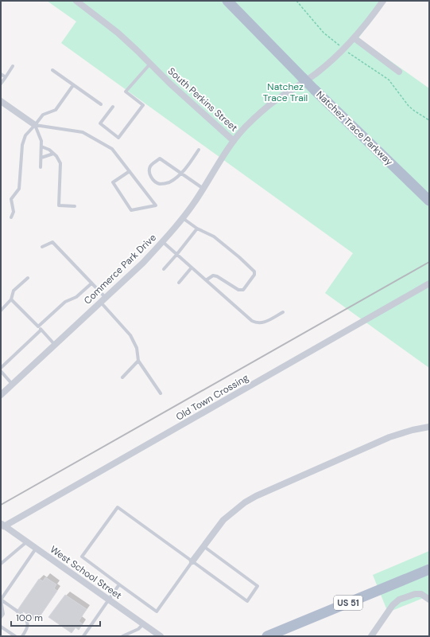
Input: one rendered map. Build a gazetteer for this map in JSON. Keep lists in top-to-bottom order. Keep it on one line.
{"streets":{"main road":["Natchez Trace Parkway","US 51"],"street":["South Perkins Street","Commerce Park Drive","Old Town Crossing","West School Street"]},"crossings":[["South Perkins Street","Commerce Park Drive"],["Old Town Crossing","West School Street"]],"parks":["Natchez Trace Trail"],"scale_bar":"100 m"}
